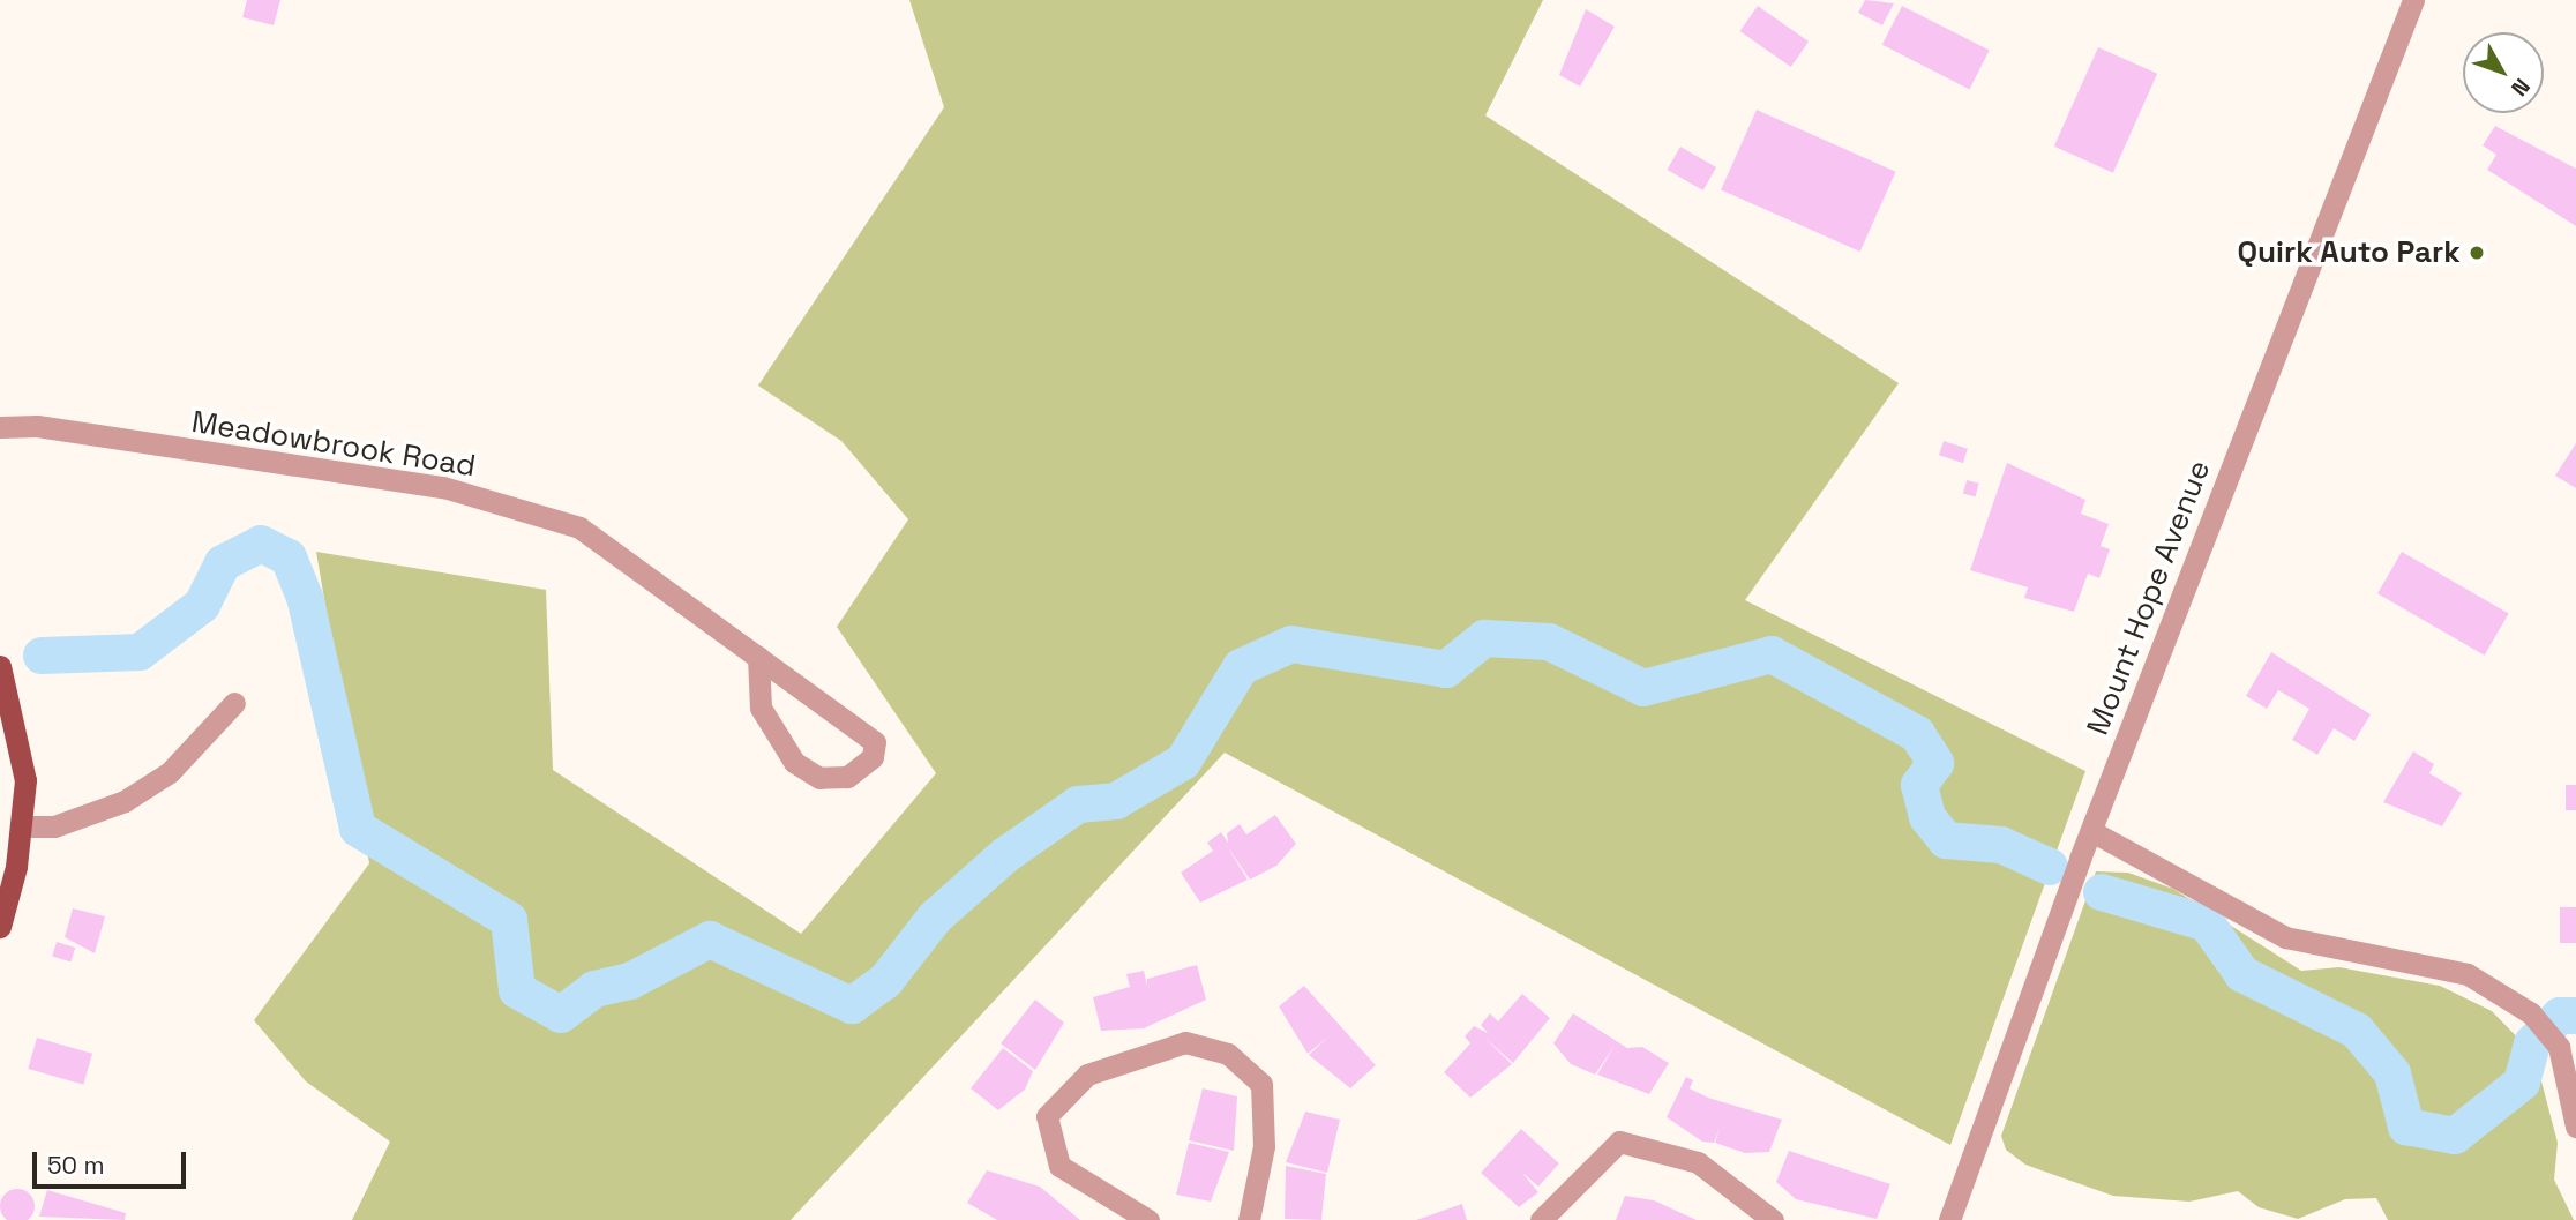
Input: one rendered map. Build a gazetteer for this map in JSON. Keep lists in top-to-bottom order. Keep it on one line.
{"streets":{"street":["Meadowbrook Road","Mount Hope Avenue"]},"places":["Quirk Auto Park"],"scale_bar":"50 m","north":"bottom right"}
